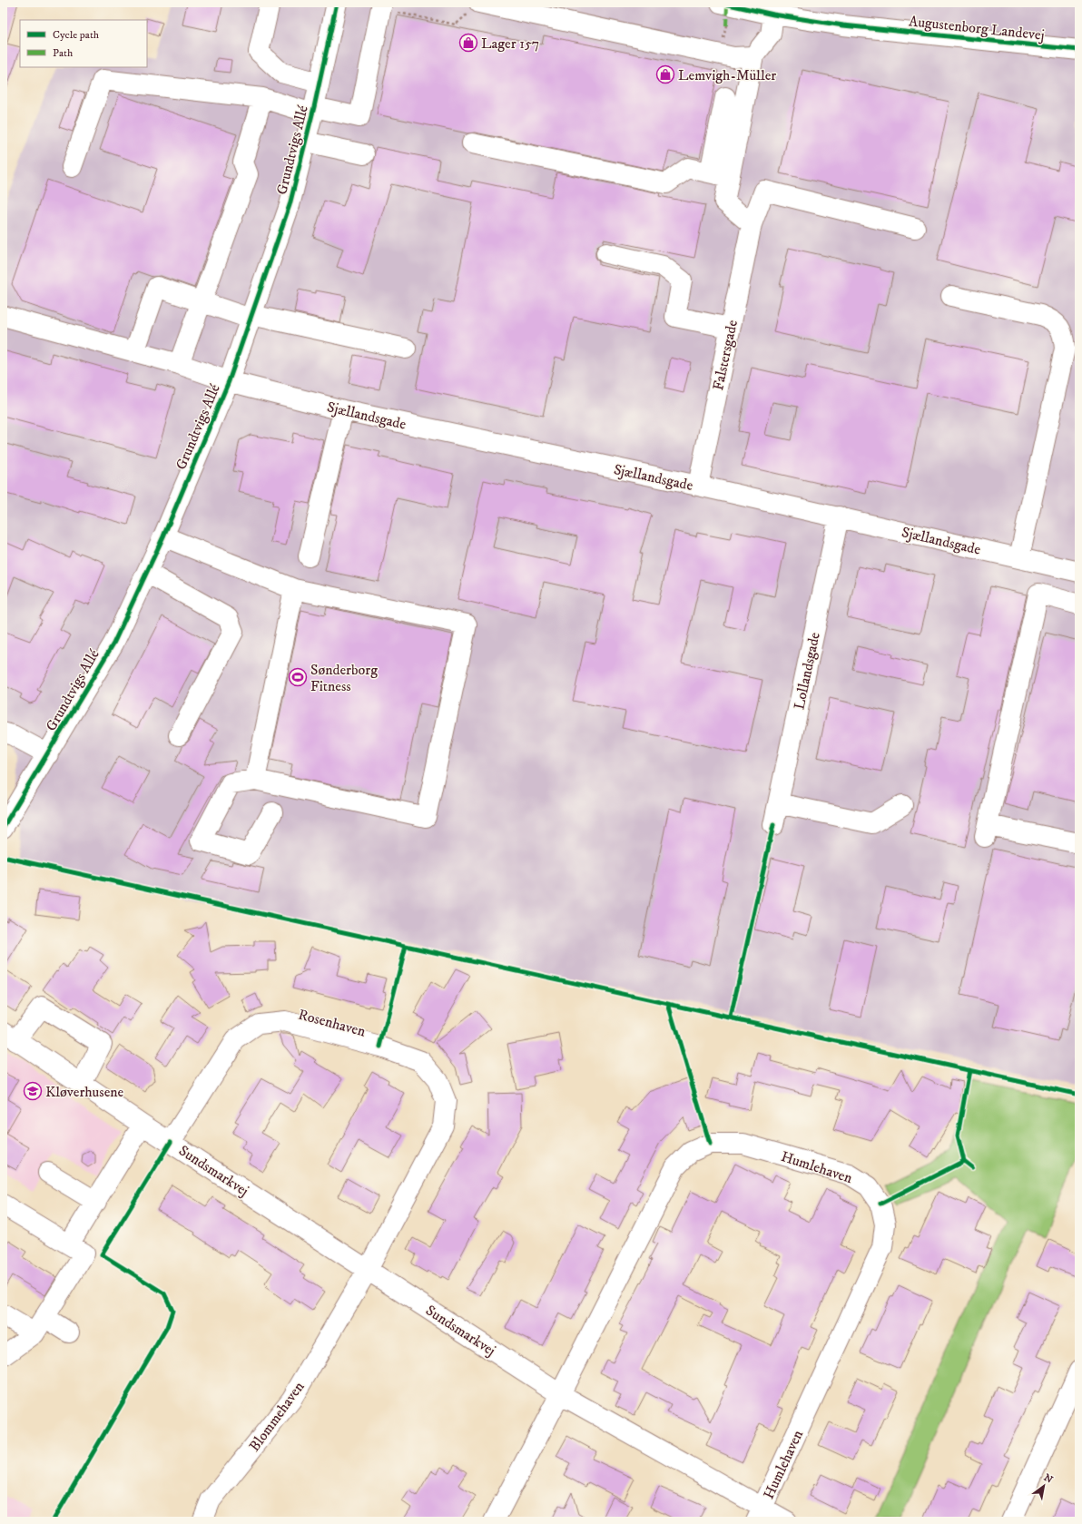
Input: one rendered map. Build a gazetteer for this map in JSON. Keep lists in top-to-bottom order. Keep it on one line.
{"streets":{"street":["Augustenborg Landevej","Grundtvigs Allé","Falstersgade","Sjællandsgade","Lollandsgade","Rosenhaven","Humlehaven","Sundsmarkvej","Blommehaven"]},"crossings":[["Grundtvigs Allé","Sjællandsgade"],["Falstersgade","Sjællandsgade"],["Sjællandsgade","Lollandsgade"],["Rosenhaven","Sundsmarkvej"],["Rosenhaven","Blommehaven"],["Humlehaven","Sundsmarkvej"],["Sundsmarkvej","Blommehaven"]],"places":{"shop":["Lager 157","Lemvigh-Müller"],"sports":["Sønderborg Fitness"],"school or university":["Kløverhusene"]},"legend":["Cycle path","Path"],"north":"top right"}
